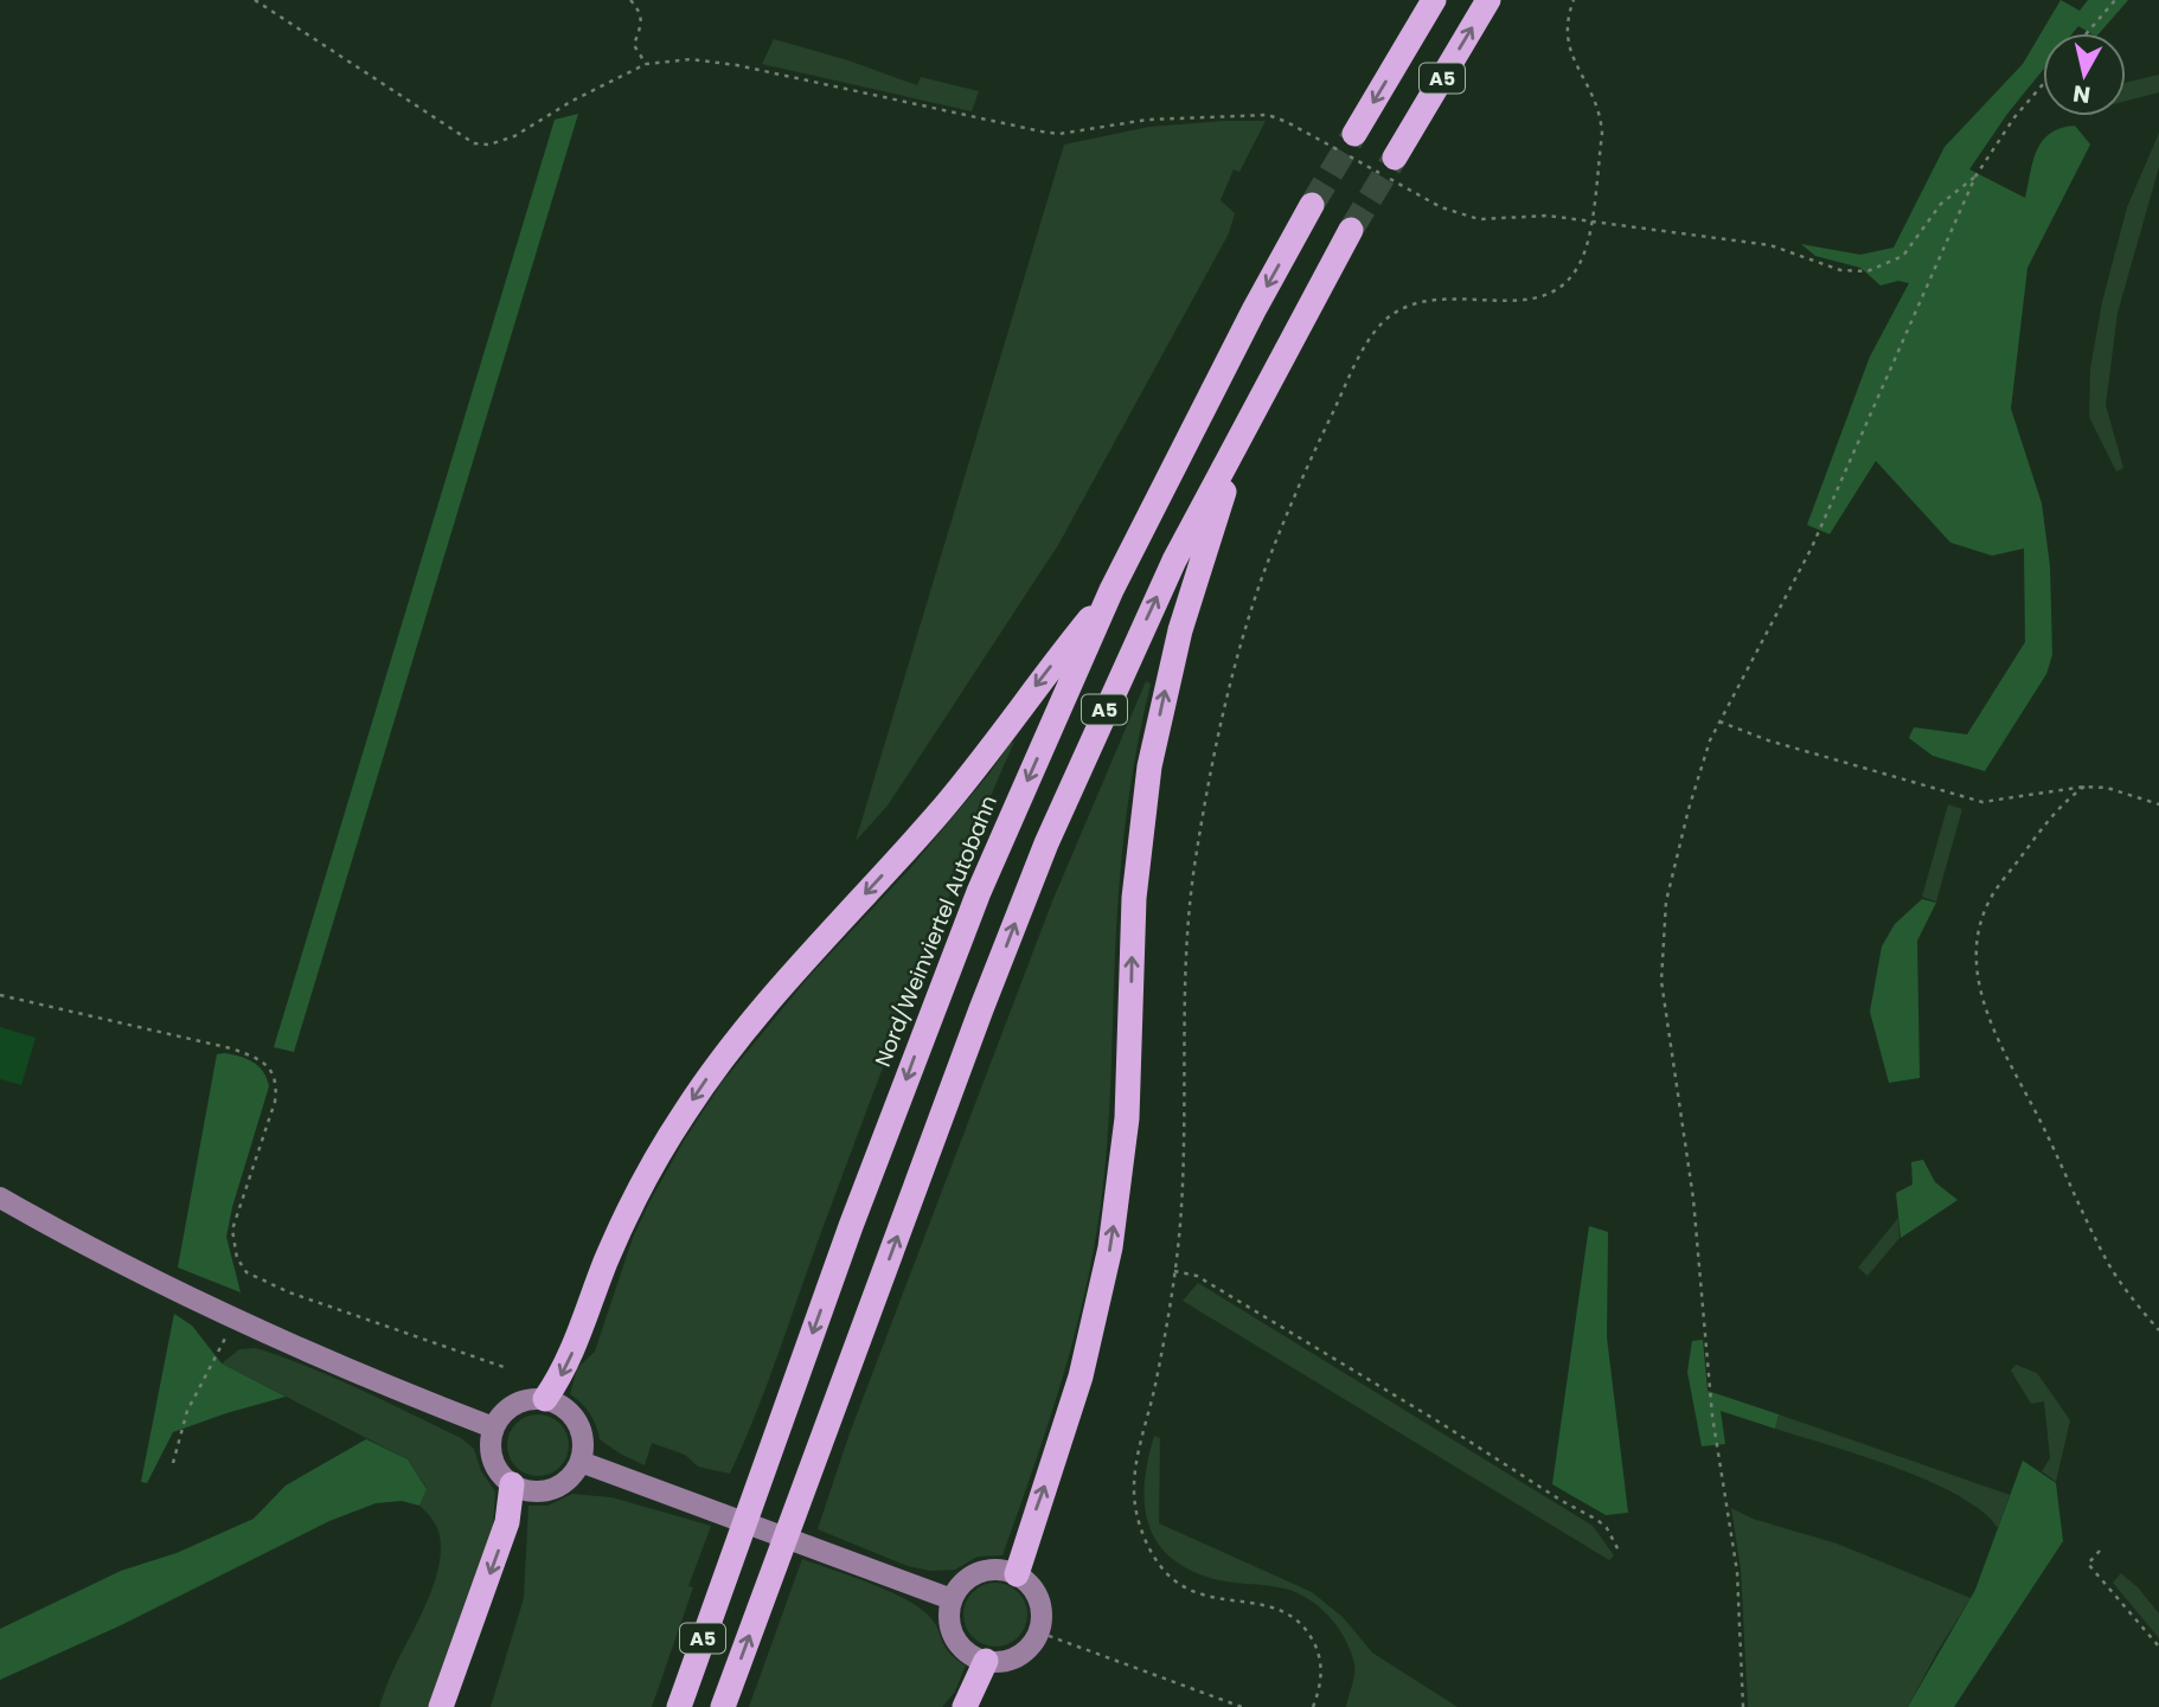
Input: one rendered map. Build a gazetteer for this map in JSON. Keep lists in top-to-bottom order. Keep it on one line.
{"streets":{"highway":["A5","Nord/Weinviertel Autobahn"]},"north":"bottom"}
